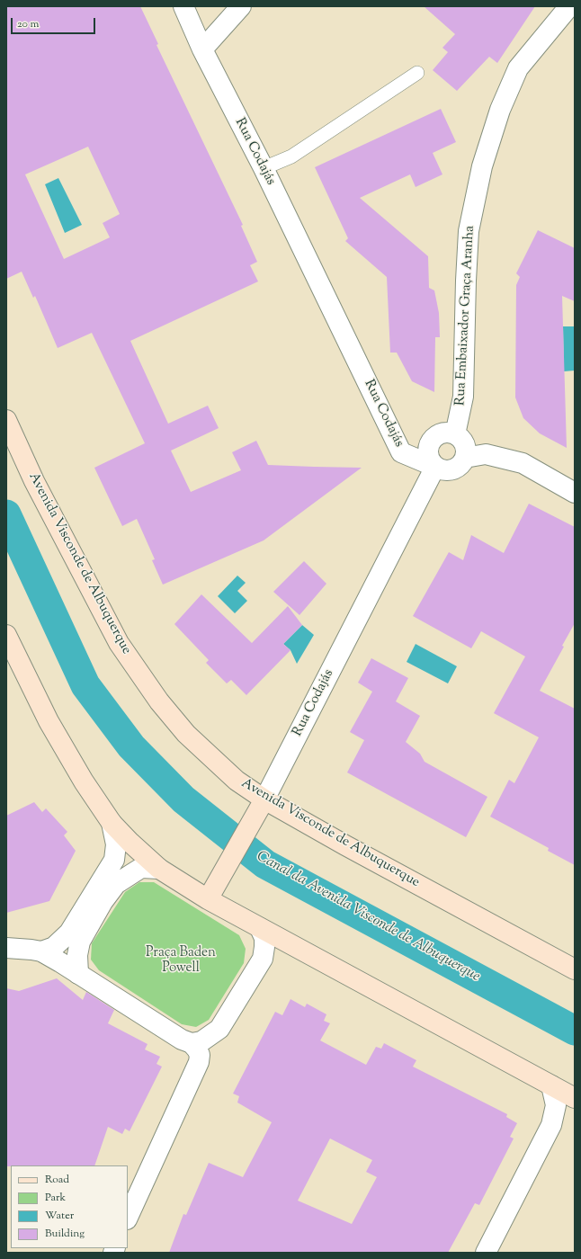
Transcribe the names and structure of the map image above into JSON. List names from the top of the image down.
{
  "streets": {
    "main road": ["Avenida Visconde de Albuquerque"],
    "street": ["Rua Codajás", "Rua Embaixador Graça Aranha"]
  },
  "crossings": [
    ["Rua Codajás", "Rua Embaixador Graça Aranha"],
    ["Rua Codajás", "Avenida Visconde de Albuquerque"]
  ],
  "water": ["Canal da Avenida Visconde de Albuquerque"],
  "parks": ["Praça Baden Powell"],
  "legend": [
    "Road",
    "Park",
    "Water",
    "Building"
  ],
  "scale_bar": "20 m"
}
